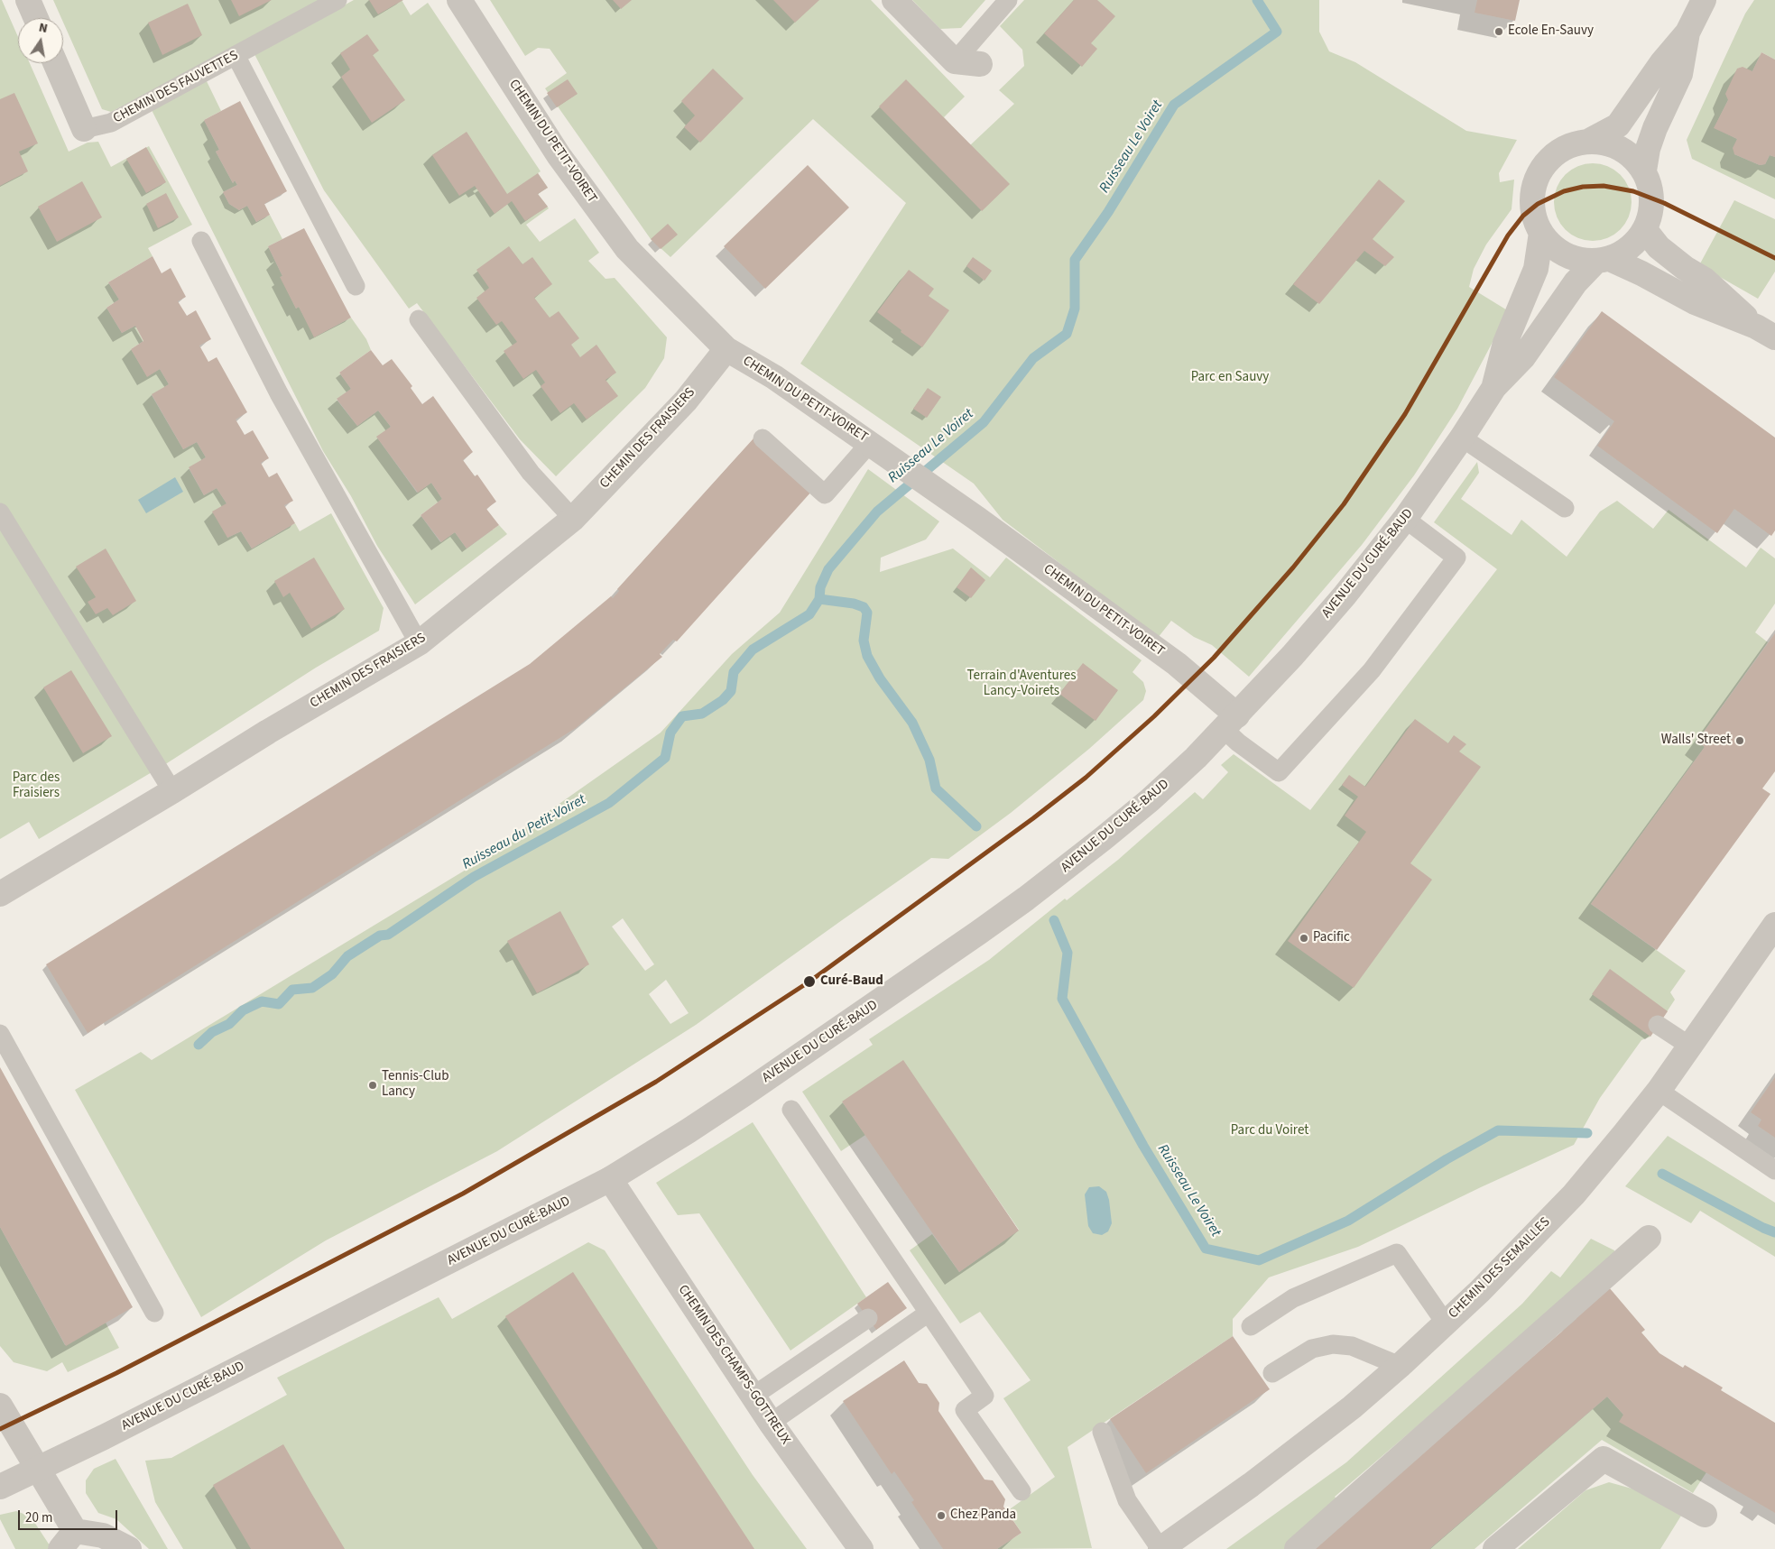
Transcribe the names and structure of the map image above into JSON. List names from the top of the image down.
{
  "streets": {
    "street": [
      "CHEMIN DES FAUVETTES",
      "CHEMIN DU PETIT-VOIRET",
      "CHEMIN DES FRAISIERS",
      "AVENUE DU CURÉ-BAUD",
      "CHEMIN DES SEMAILLES",
      "CHEMIN DES CHAMPS-GOTTREUX"
    ]
  },
  "crossings": [
    ["CHEMIN DU PETIT-VOIRET", "CHEMIN DES FRAISIERS"],
    ["CHEMIN DU PETIT-VOIRET", "AVENUE DU CURÉ-BAUD"],
    ["AVENUE DU CURÉ-BAUD", "CHEMIN DES CHAMPS-GOTTREUX"]
  ],
  "water": ["Ruisseau Le Voiret", "Ruisseau du Petit-Voiret"],
  "parks": [
    "Parc en Sauvy",
    "Terrain d'Aventures Lancy-Voirets",
    "Parc des Fraisiers",
    "Parc du Voiret"
  ],
  "places": [
    "Ecole En-Sauvy",
    "Walls' Street",
    "Pacific",
    "Curé-Baud",
    "Tennis-Club Lancy",
    "Chez Panda"
  ],
  "scale_bar": "20 m",
  "north": "top"
}
